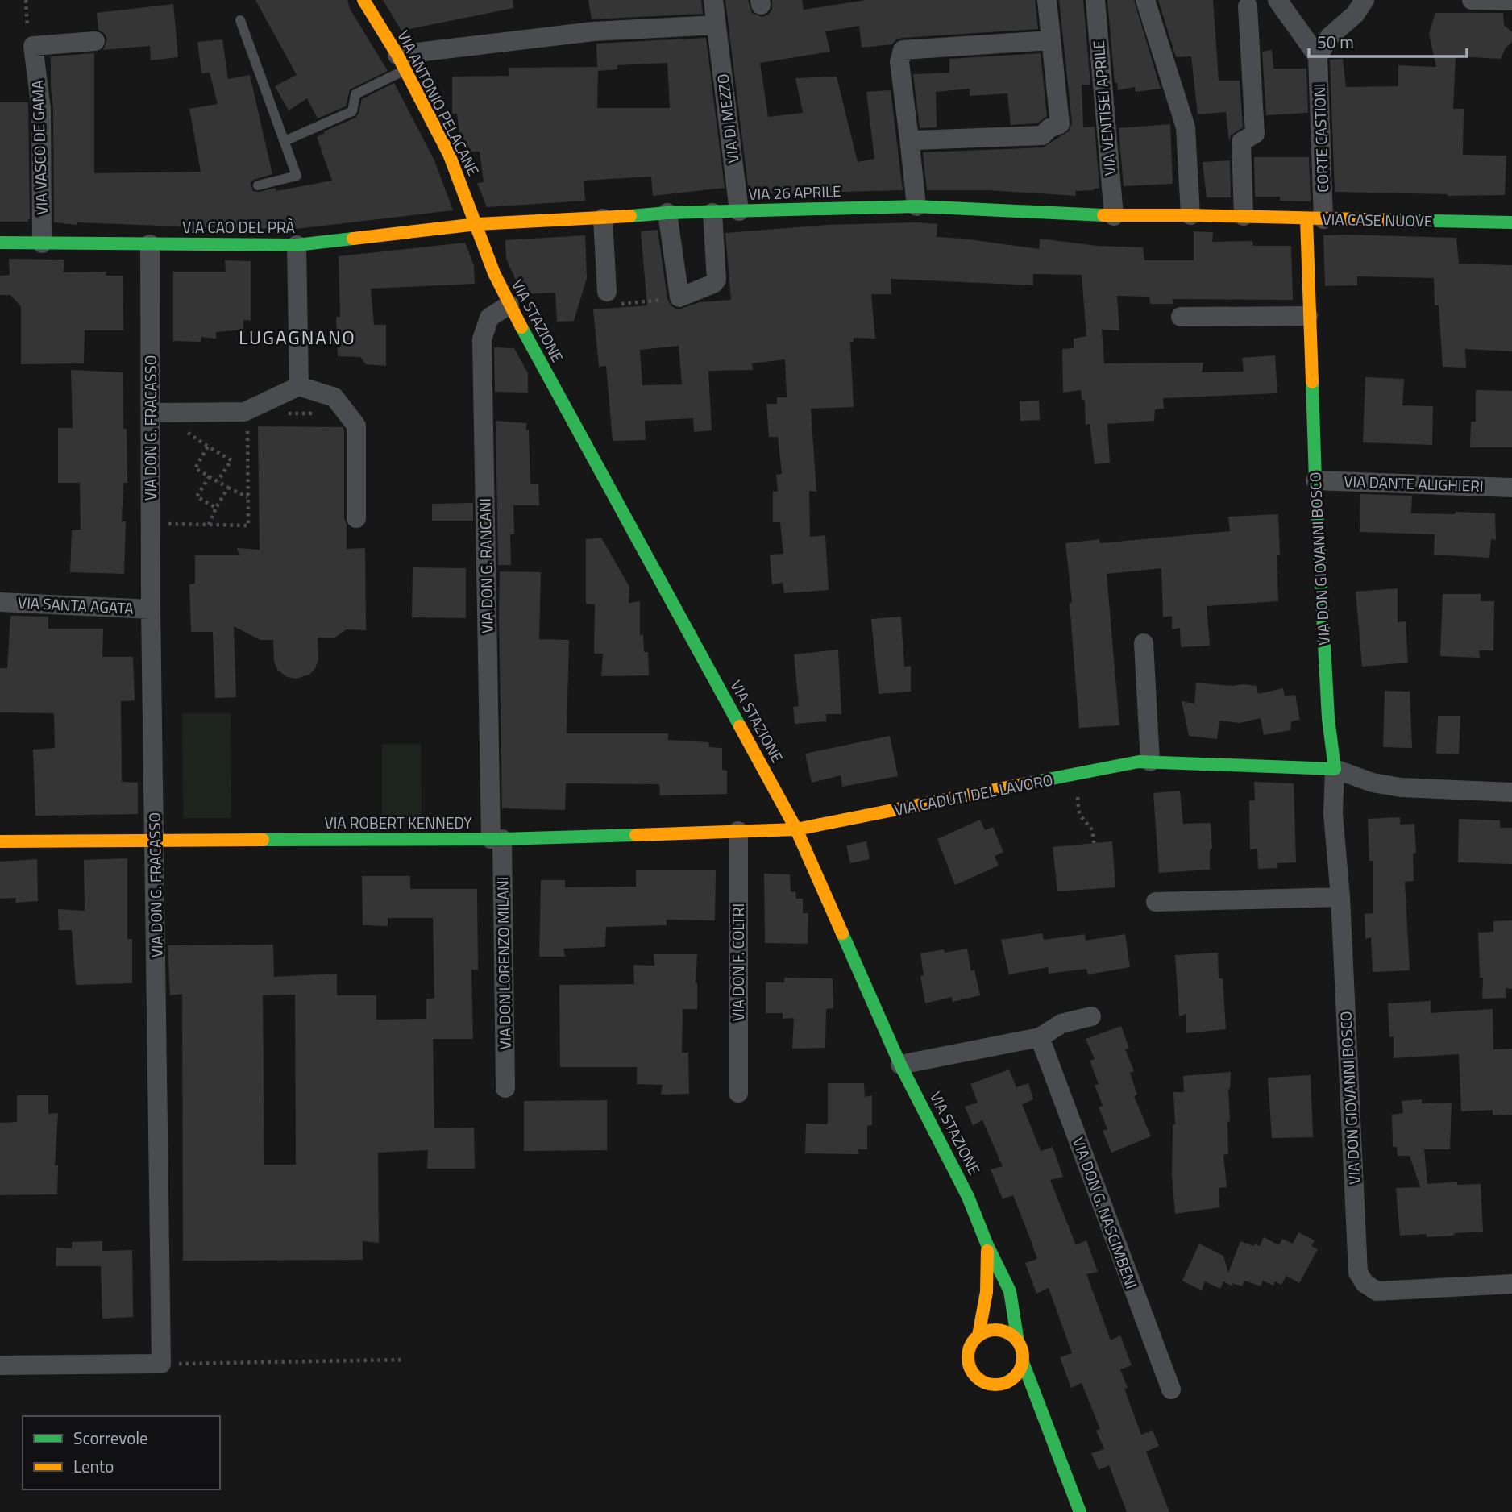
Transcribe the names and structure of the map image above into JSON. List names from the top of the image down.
{
  "streets": {
    "main road": [
      "VIA ANTONIO PELACANE",
      "VIA 26 APRILE",
      "VIA CASE NUOVE",
      "VIA CAO DEL PRÀ",
      "VIA STAZIONE",
      "VIA DON GIOVANNI BOSCO",
      "VIA CADUTI DEL LAVORO",
      "VIA ROBERT KENNEDY"
    ],
    "street": [
      "VIA VENTISEI APRILE",
      "VIA DI MEZZO",
      "CORTE CASTIONI",
      "VIA VASCO DE GAMA",
      "VIA DON G. FRACASSO",
      "VIA DANTE ALIGHIERI",
      "VIA DON G. RANCANI",
      "VIA SANTA AGATA",
      "VIA DON F. COLTRI",
      "VIA DON LORENZO MILANI",
      "VIA DON G. NASCIMBENI"
    ]
  },
  "crossings": [
    ["VIA ANTONIO PELACANE", "VIA 26 APRILE"],
    ["VIA ANTONIO PELACANE", "VIA CAO DEL PRÀ"],
    ["VIA ANTONIO PELACANE", "VIA STAZIONE"],
    ["VIA VENTISEI APRILE", "VIA 26 APRILE"],
    ["VIA VENTISEI APRILE", "VIA CASE NUOVE"],
    ["VIA DI MEZZO", "VIA 26 APRILE"],
    ["CORTE CASTIONI", "VIA CASE NUOVE"],
    ["CORTE CASTIONI", "VIA DON GIOVANNI BOSCO"],
    ["VIA VASCO DE GAMA", "VIA CAO DEL PRÀ"],
    ["VIA 26 APRILE", "VIA CASE NUOVE"],
    ["VIA 26 APRILE", "VIA CAO DEL PRÀ"],
    ["VIA 26 APRILE", "VIA STAZIONE"],
    ["VIA CASE NUOVE", "VIA DON GIOVANNI BOSCO"],
    ["VIA CAO DEL PRÀ", "VIA STAZIONE"],
    ["VIA CAO DEL PRÀ", "VIA DON G. FRACASSO"],
    ["VIA STAZIONE", "VIA DON G. RANCANI"],
    ["VIA STAZIONE", "VIA CADUTI DEL LAVORO"],
    ["VIA STAZIONE", "VIA ROBERT KENNEDY"],
    ["VIA DON G. FRACASSO", "VIA SANTA AGATA"],
    ["VIA DON G. FRACASSO", "VIA ROBERT KENNEDY"],
    ["VIA DANTE ALIGHIERI", "VIA DON GIOVANNI BOSCO"],
    ["VIA DON GIOVANNI BOSCO", "VIA CADUTI DEL LAVORO"],
    ["VIA DON G. RANCANI", "VIA ROBERT KENNEDY"],
    ["VIA DON G. RANCANI", "VIA DON LORENZO MILANI"],
    ["VIA CADUTI DEL LAVORO", "VIA ROBERT KENNEDY"],
    ["VIA ROBERT KENNEDY", "VIA DON F. COLTRI"],
    ["VIA ROBERT KENNEDY", "VIA DON LORENZO MILANI"]
  ],
  "districts": ["LUGAGNANO"],
  "legend": ["Scorrevole", "Lento"],
  "scale_bar": "50 m"
}
